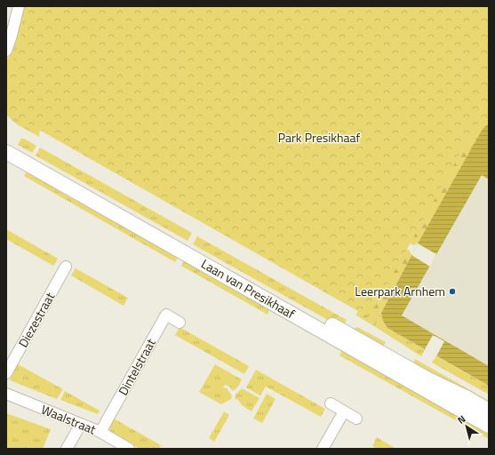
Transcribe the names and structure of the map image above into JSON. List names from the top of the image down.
{
  "streets": {
    "street": [
      "Laan van Presikhaaf",
      "Diezestraat",
      "Dintelstraat",
      "Waalstraat"
    ]
  },
  "crossings": [
    ["Dintelstraat", "Waalstraat"]
  ],
  "parks": ["Park Presikhaaf"],
  "places": ["Leerpark Arnhem"],
  "north": "top left"
}
